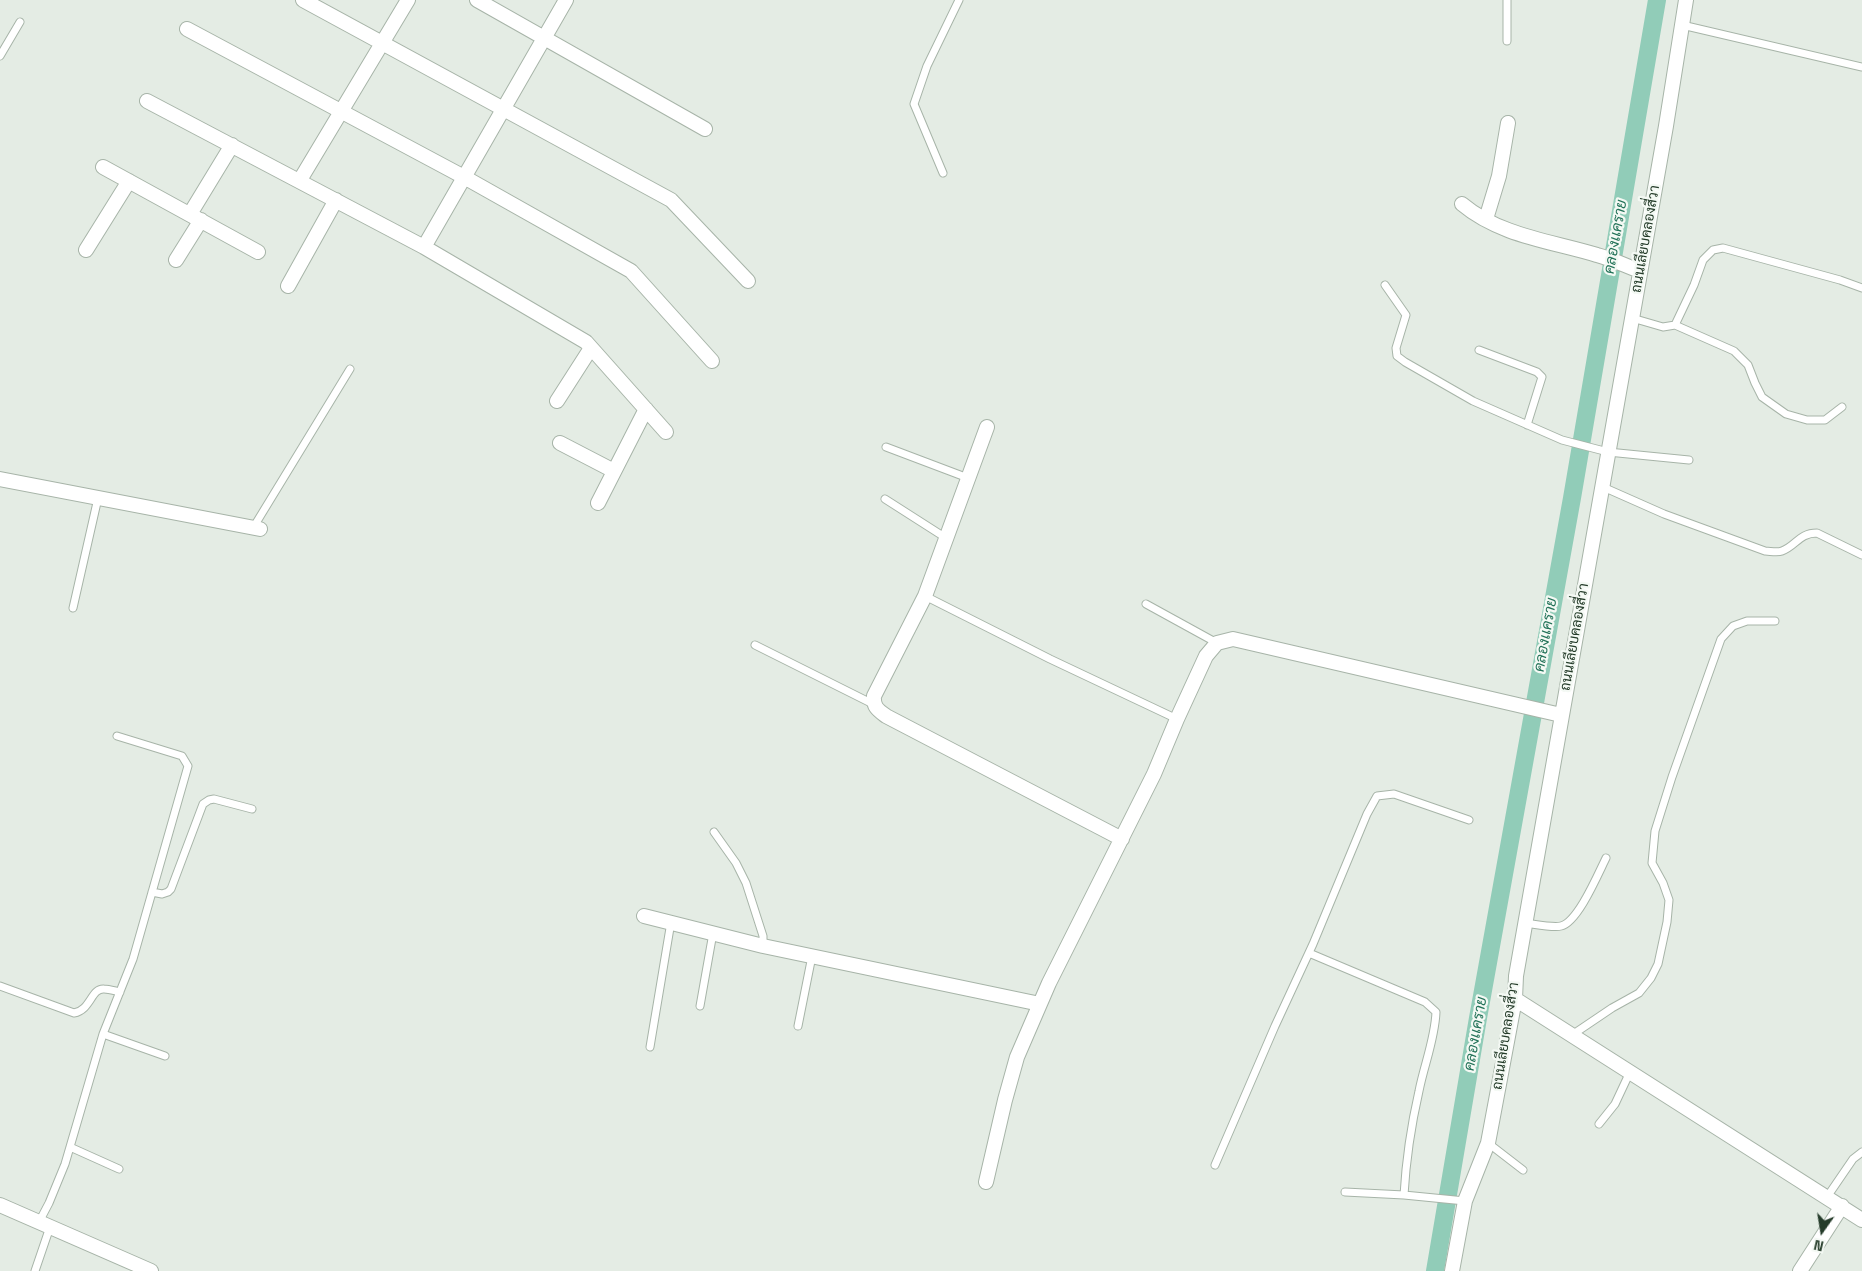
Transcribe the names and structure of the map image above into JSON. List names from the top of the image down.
{
  "streets": {
    "street": ["ถนนเลียบคลองสี่วา"]
  },
  "water": ["คลองเเคราย"],
  "north": "bottom"
}
